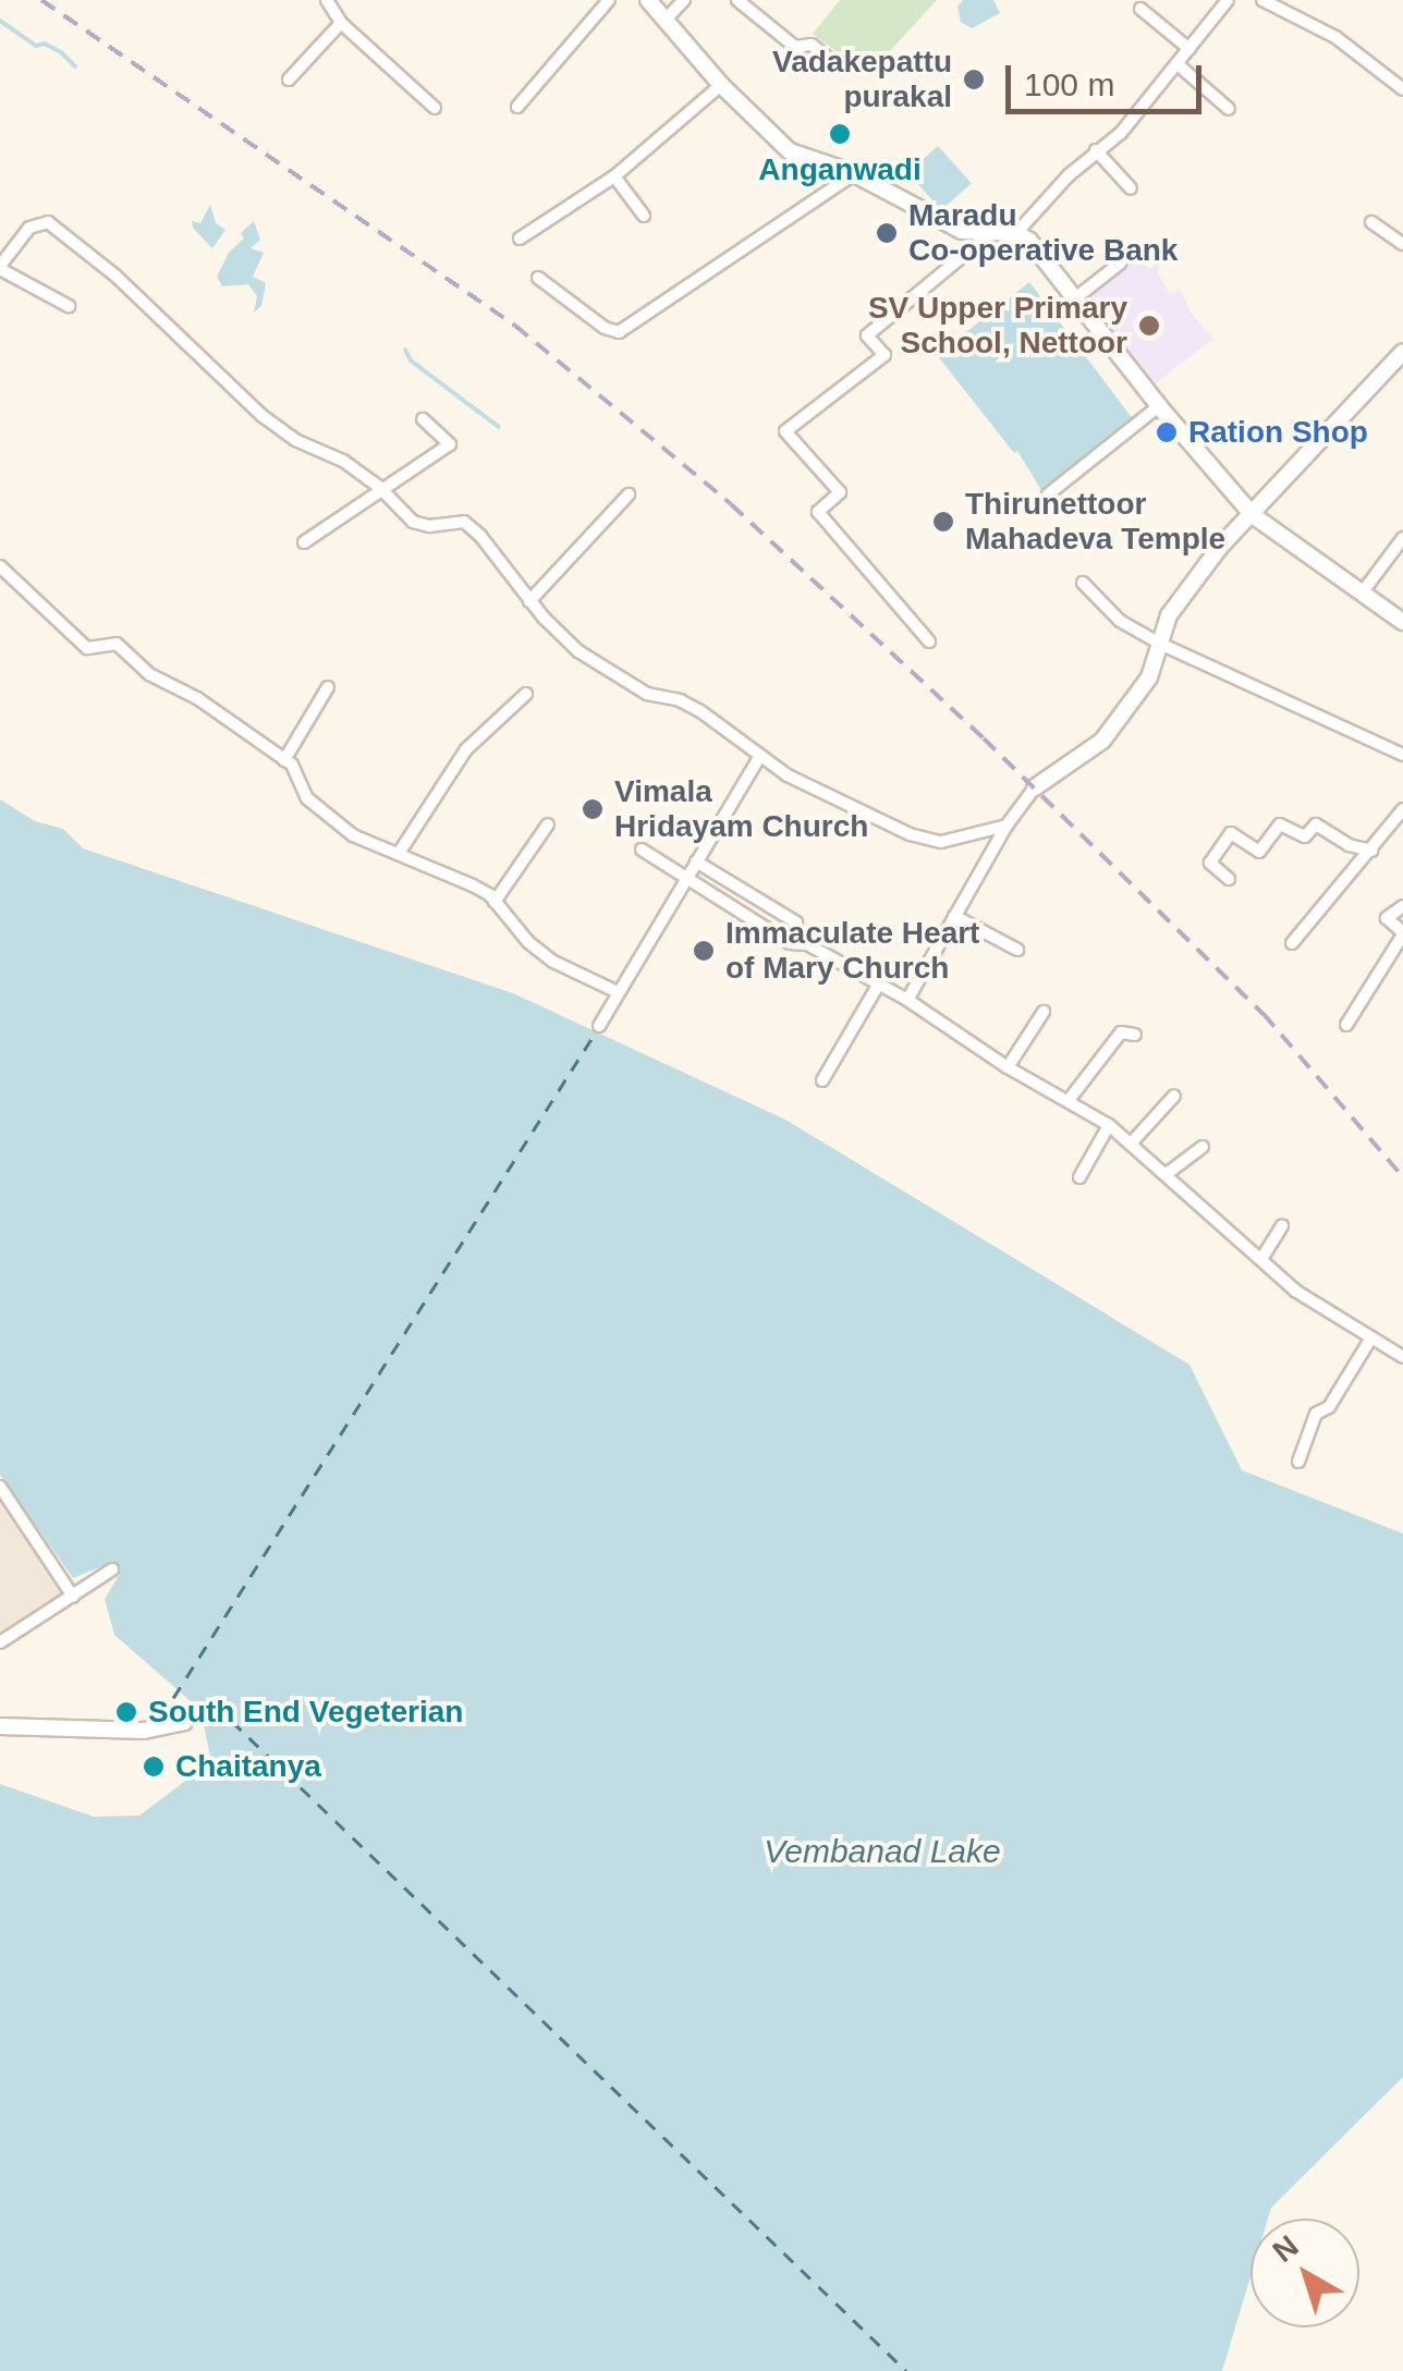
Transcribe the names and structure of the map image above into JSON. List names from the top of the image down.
{
  "water": ["Vembanad Lake"],
  "places": [
    "Vadakepattu purakal",
    "Anganwadi",
    "Maradu Co-operative Bank",
    "SV Upper Primary School, Nettoor",
    "Ration Shop",
    "Thirunettoor Mahadeva Temple",
    "Vimala Hridayam Church",
    "Immaculate Heart of Mary Church",
    "South End Vegeterian",
    "Chaitanya"
  ],
  "scale_bar": "100 m",
  "north": "top left"
}
